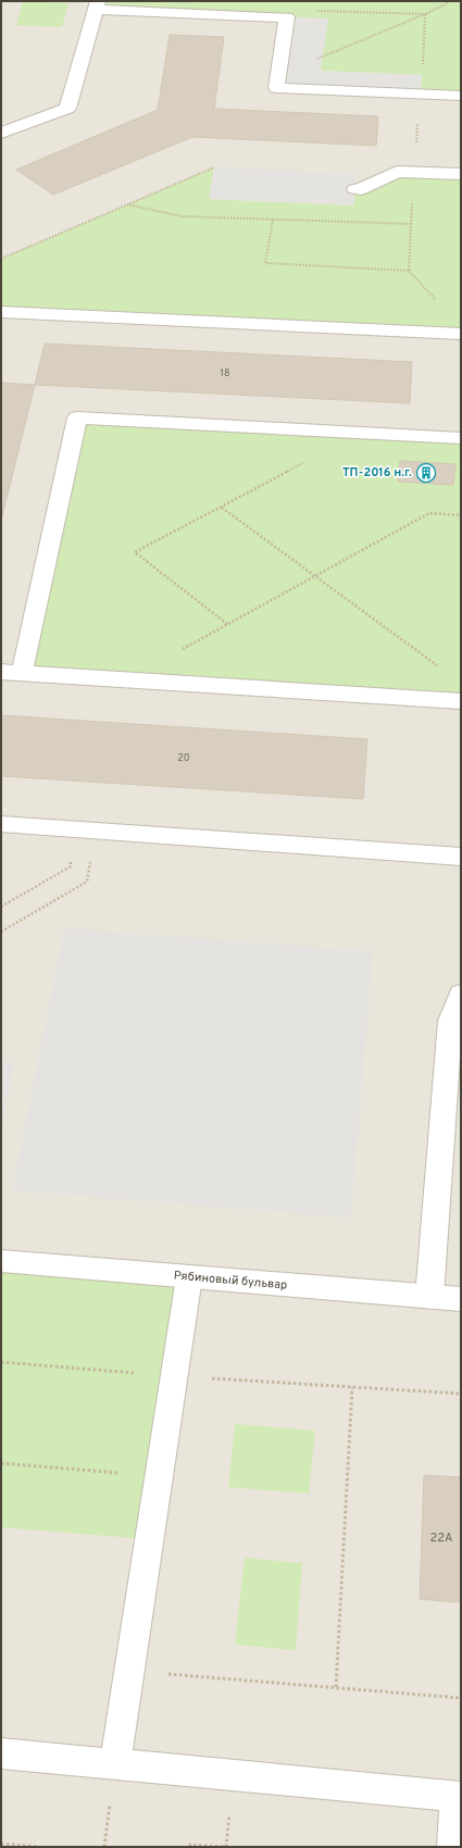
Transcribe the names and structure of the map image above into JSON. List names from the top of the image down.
{
  "streets": {
    "street": ["Рябиновый бульвар"]
  },
  "places": {
    "building": ["ТП-2016 н.г."]
  },
  "house_numbers": ["18", "20", "22А"]
}
